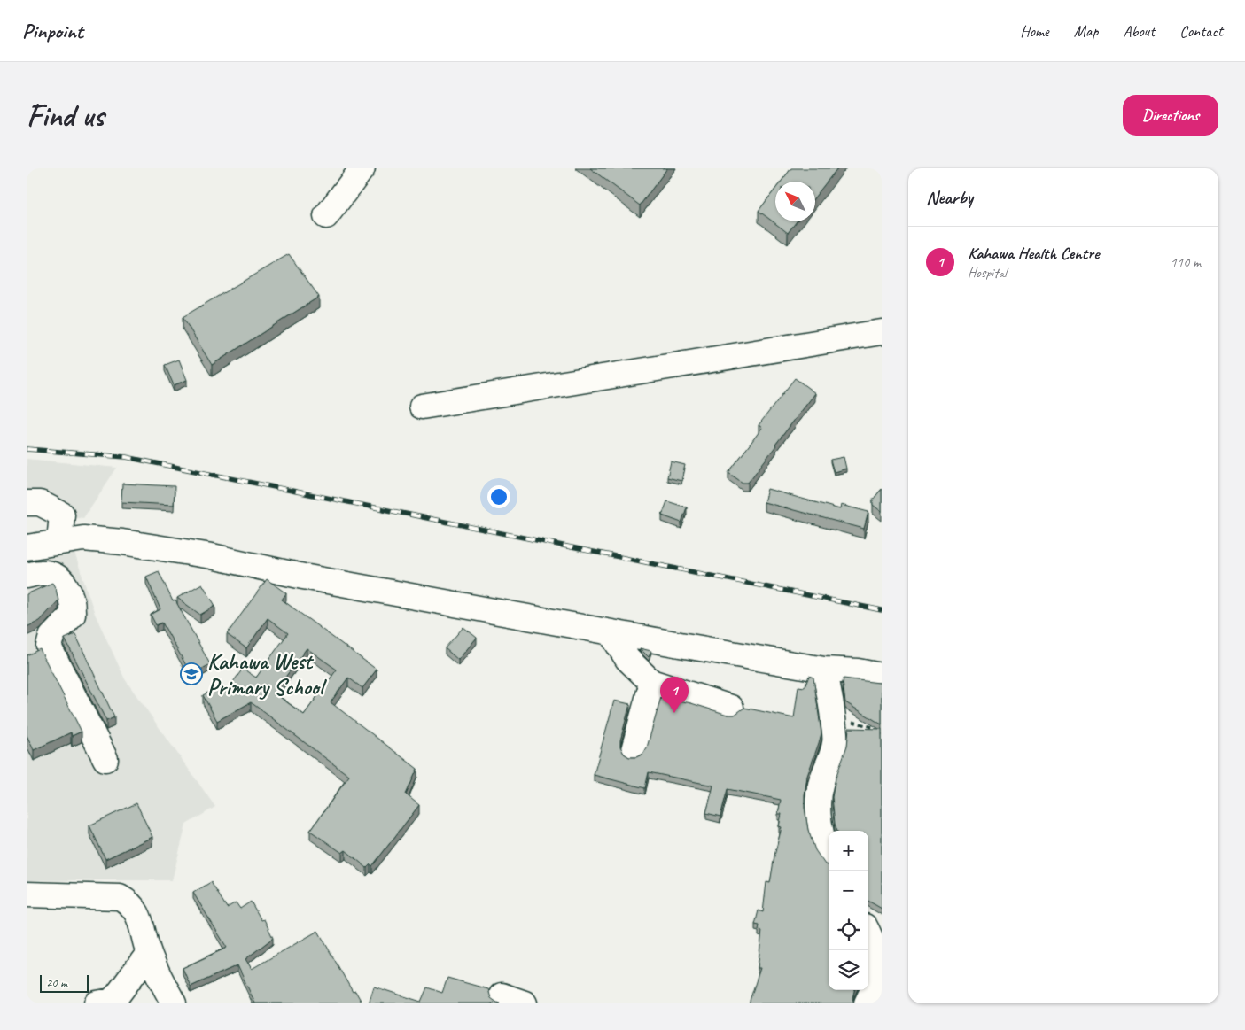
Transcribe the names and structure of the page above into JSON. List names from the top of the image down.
{
  "places": {
    "school or university": ["Kahawa West Primary School"]
  },
  "scale_bar": "20 m",
  "north": "top left",
  "page": {
    "header": "Pinpoint",
    "nav": [
      "Home",
      "Map",
      "About",
      "Contact"
    ],
    "buttons": "Directions",
    "title": "Find us",
    "heading": "Nearby",
    "list": [
      {
        "mark": "1",
        "name": "Kahawa Health Centre",
        "note": "Hospital",
        "value": "110 m"
      }
    ],
    "pins": "1",
    "map_buttons": ["+", "−"],
    "scale": "20 m"
  }
}
